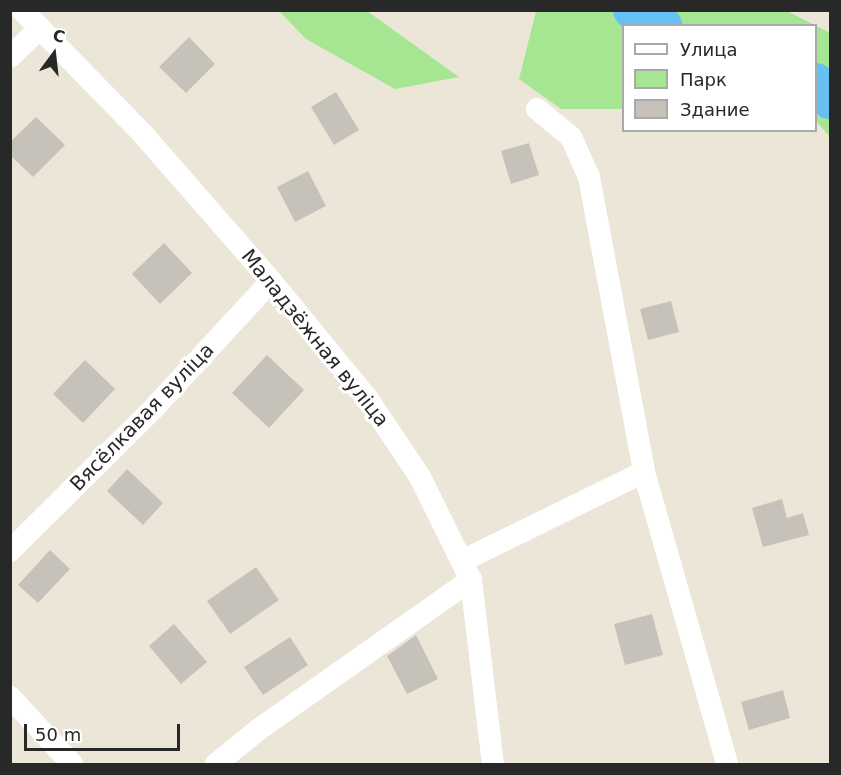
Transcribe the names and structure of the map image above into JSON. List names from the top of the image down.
{
  "streets": {
    "street": ["Маладзёжная вуліца", "Вясёлкавая вуліца"]
  },
  "crossings": [
    ["Маладзёжная вуліца", "Вясёлкавая вуліца"]
  ],
  "legend": ["Улица", "Парк", "Здание"],
  "scale_bar": "50 m",
  "north": "top"
}
